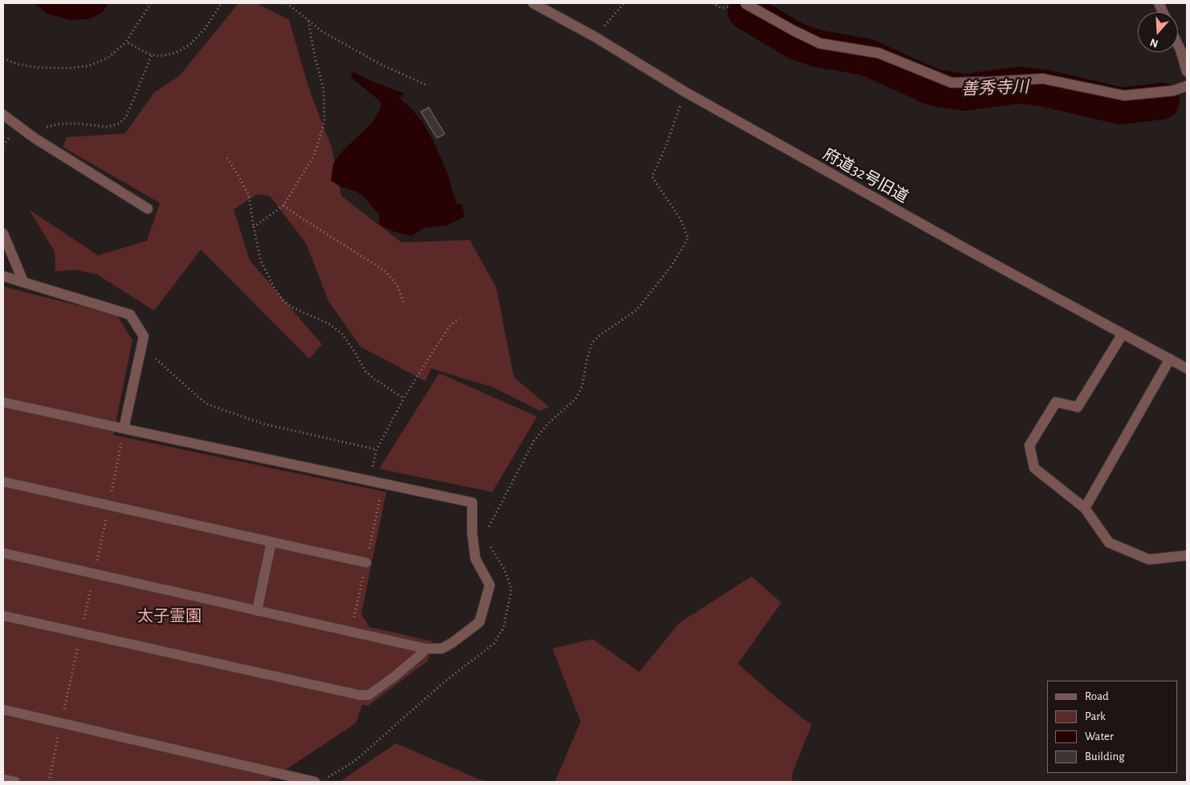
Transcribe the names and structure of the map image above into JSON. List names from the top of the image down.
{
  "streets": {
    "street": ["府道32号旧道"]
  },
  "water": ["善秀寺川"],
  "parks": ["太子霊園"],
  "legend": [
    "Road",
    "Park",
    "Water",
    "Building"
  ],
  "north": "bottom"
}
